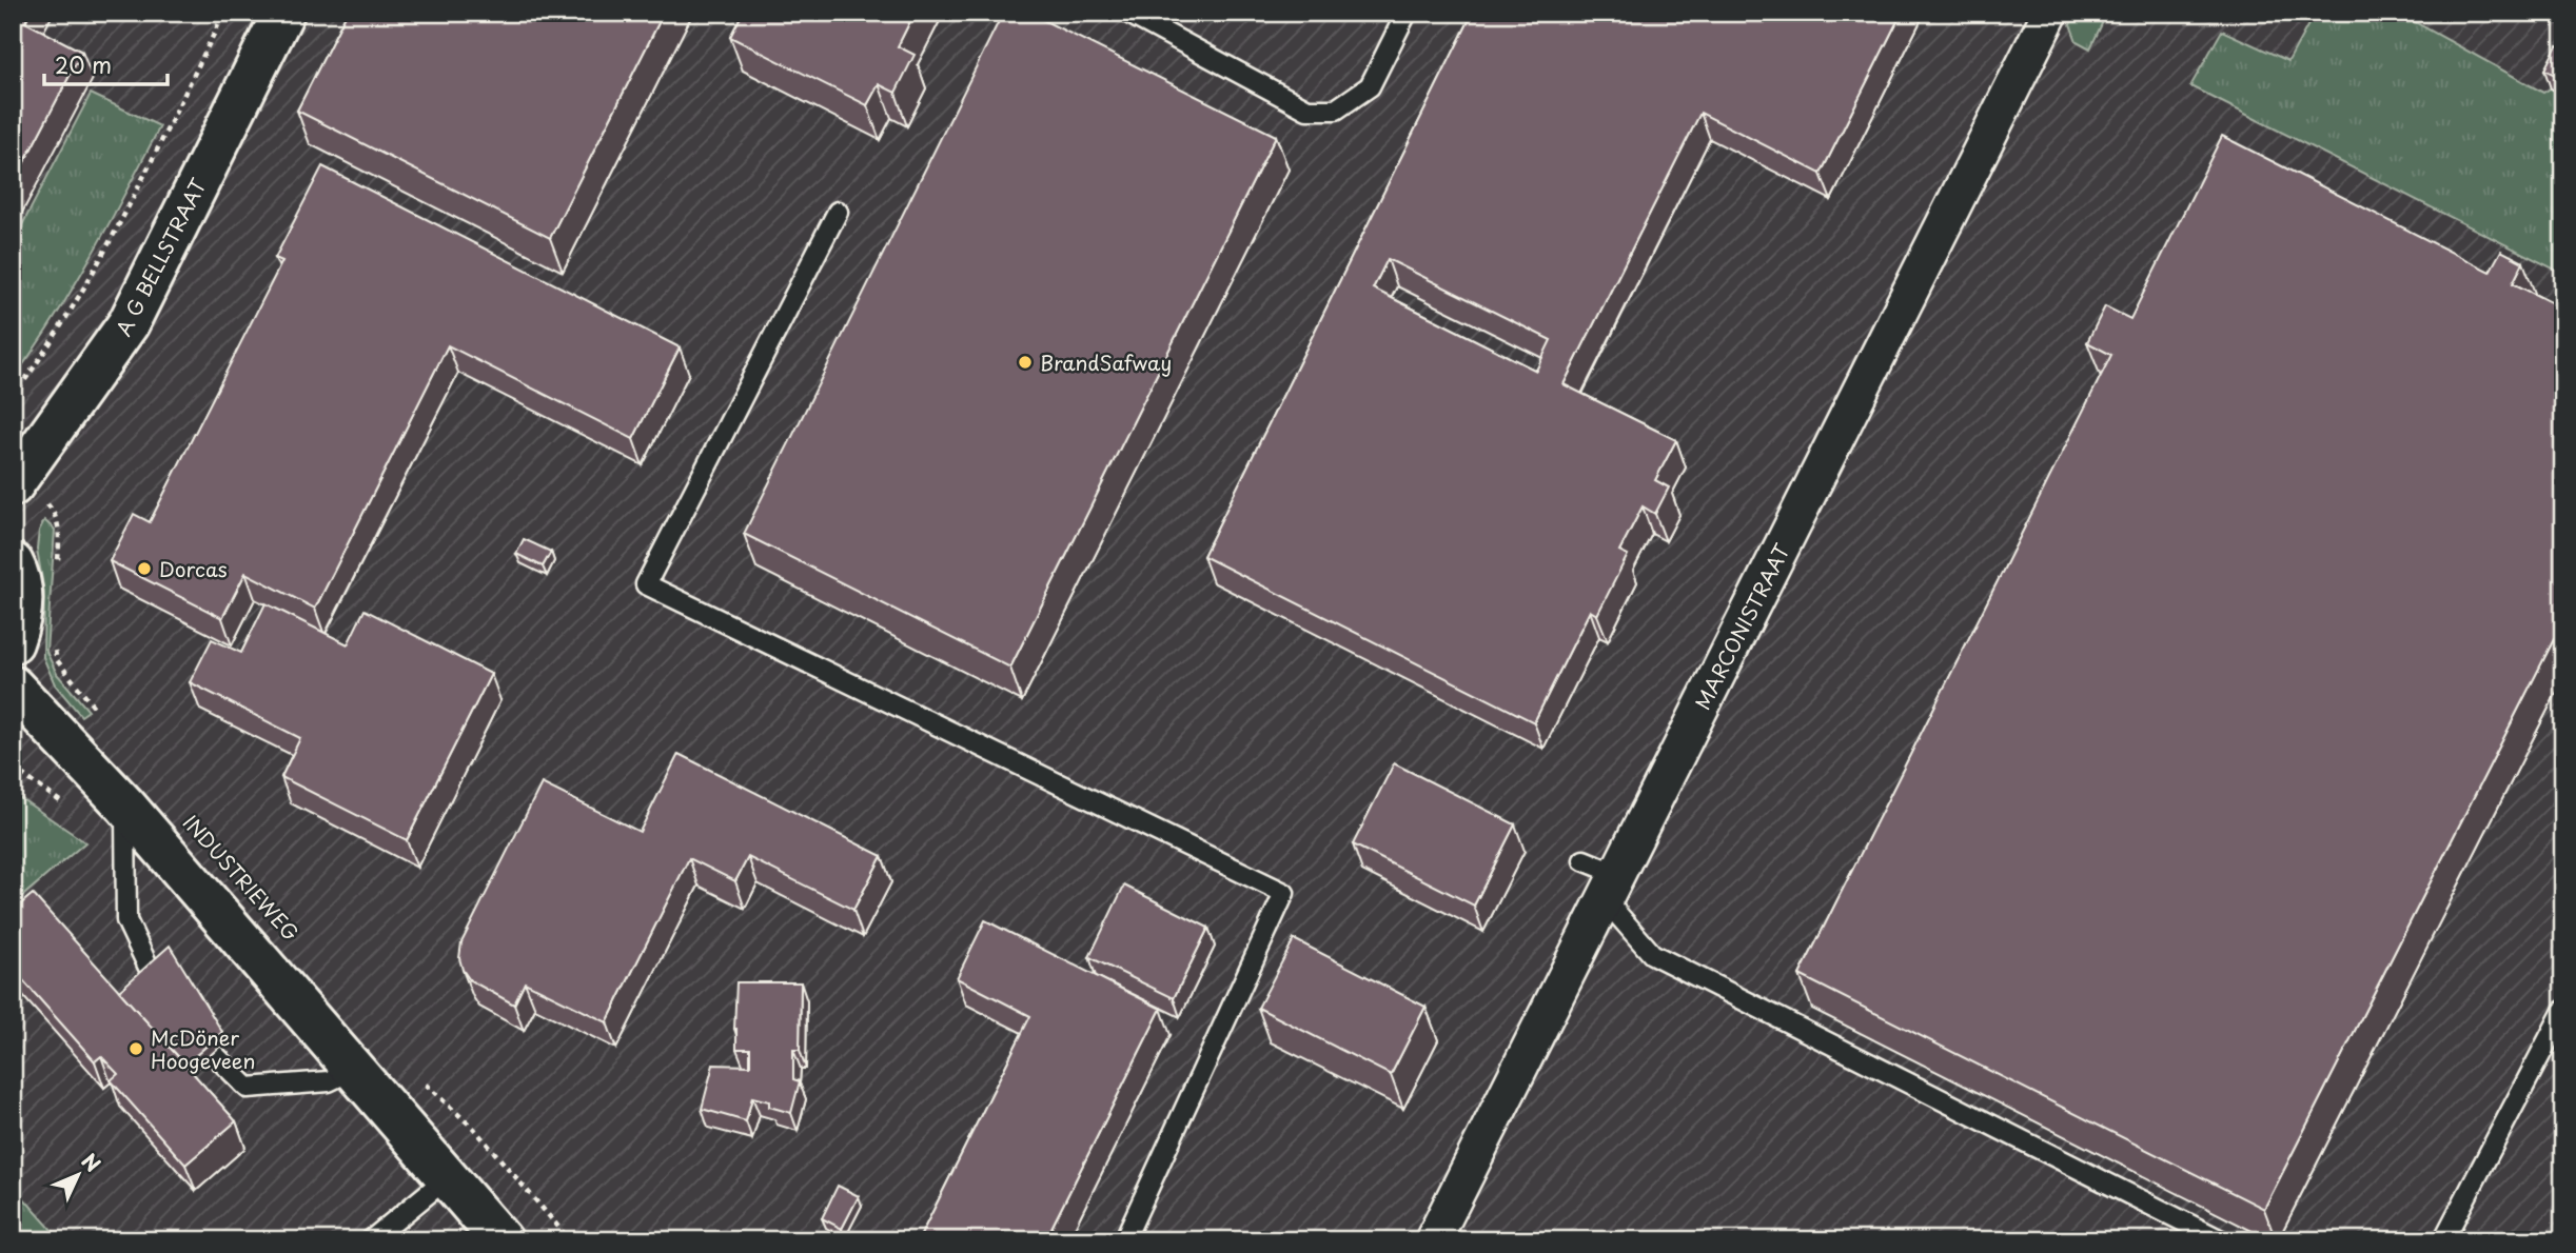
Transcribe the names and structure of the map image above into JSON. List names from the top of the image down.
{
  "streets": {
    "street": ["A G BELLSTRAAT", "MARCONISTRAAT", "INDUSTRIEWEG"]
  },
  "places": ["BrandSafway", "Dorcas", "McDöner Hoogeveen"],
  "scale_bar": "20 m",
  "north": "top right"
}
